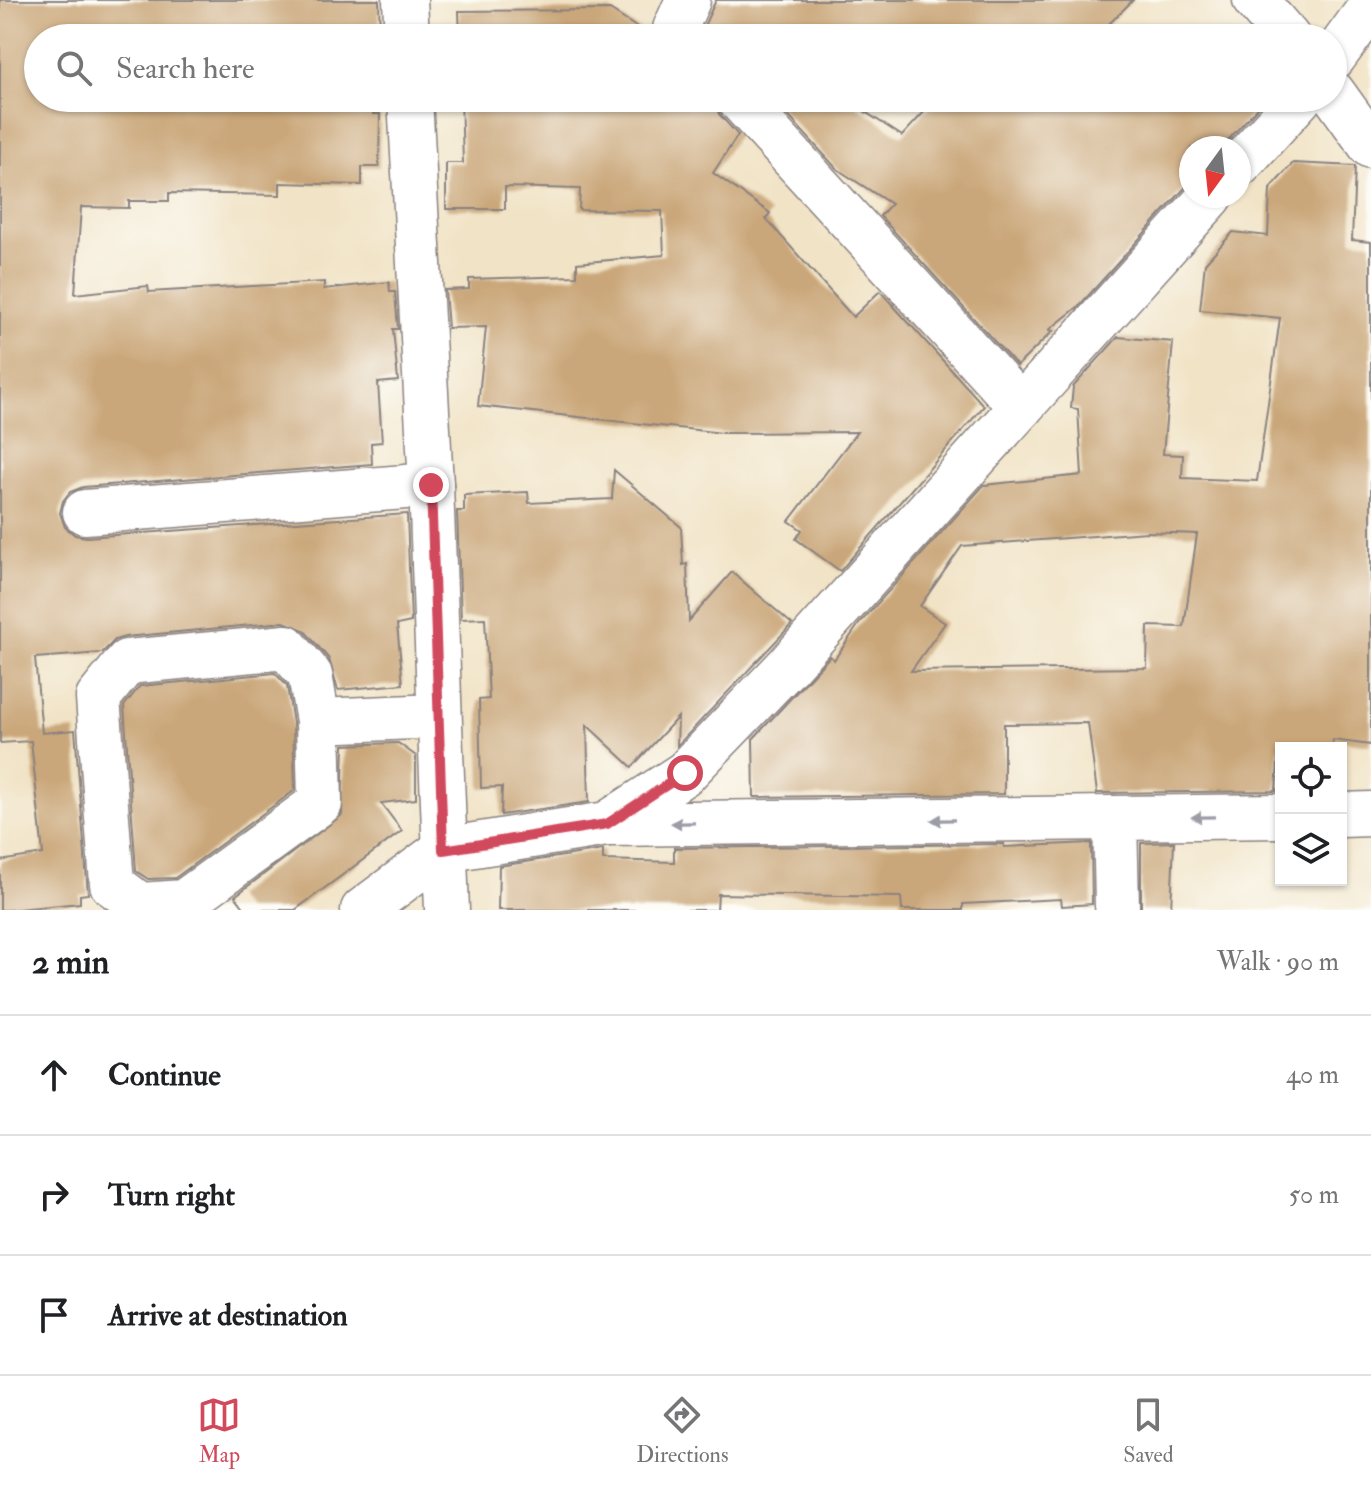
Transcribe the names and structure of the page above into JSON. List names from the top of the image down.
{
  "north": "bottom",
  "page": {
    "search": "Search here",
    "heading": ["2 min", "Walk · 90 m"],
    "list": [
      ["Continue", "40 m"],
      ["Turn right", "50 m"],
      "Arrive at destination"
    ],
    "nav": ["Map", "Directions", "Saved"]
  }
}
